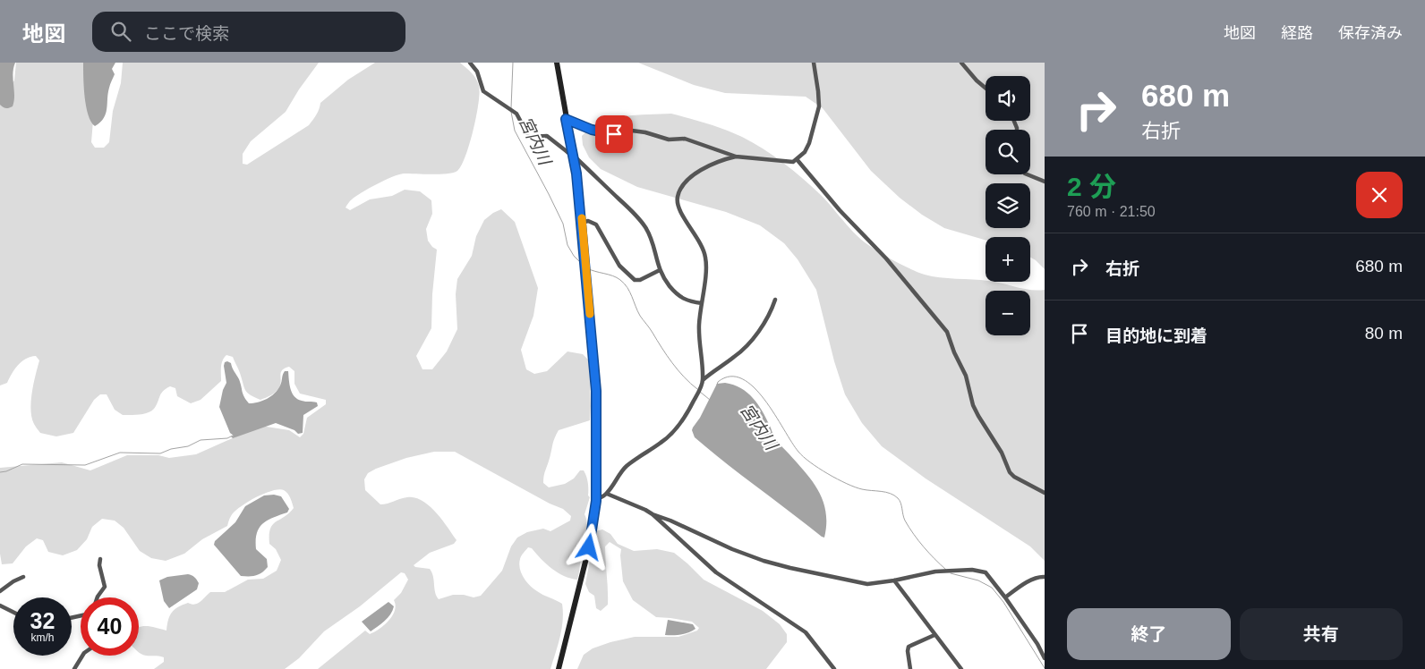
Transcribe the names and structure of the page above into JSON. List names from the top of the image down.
{
  "water": ["宮内川"],
  "page": {
    "header": "地図",
    "search": "ここで検索",
    "nav": ["地図", "経路", "保存済み"],
    "turn": ["680 m", "右折"],
    "map_buttons": ["+", "−"],
    "heading": ["2 分", "760 m · 21:50"],
    "list": [
      {
        "name": "右折",
        "value": "680 m"
      },
      {
        "name": "目的地に到着",
        "value": "80 m"
      }
    ],
    "speed": "32 km/h",
    "limit": "40",
    "buttons": ["終了", "共有"]
  }
}
